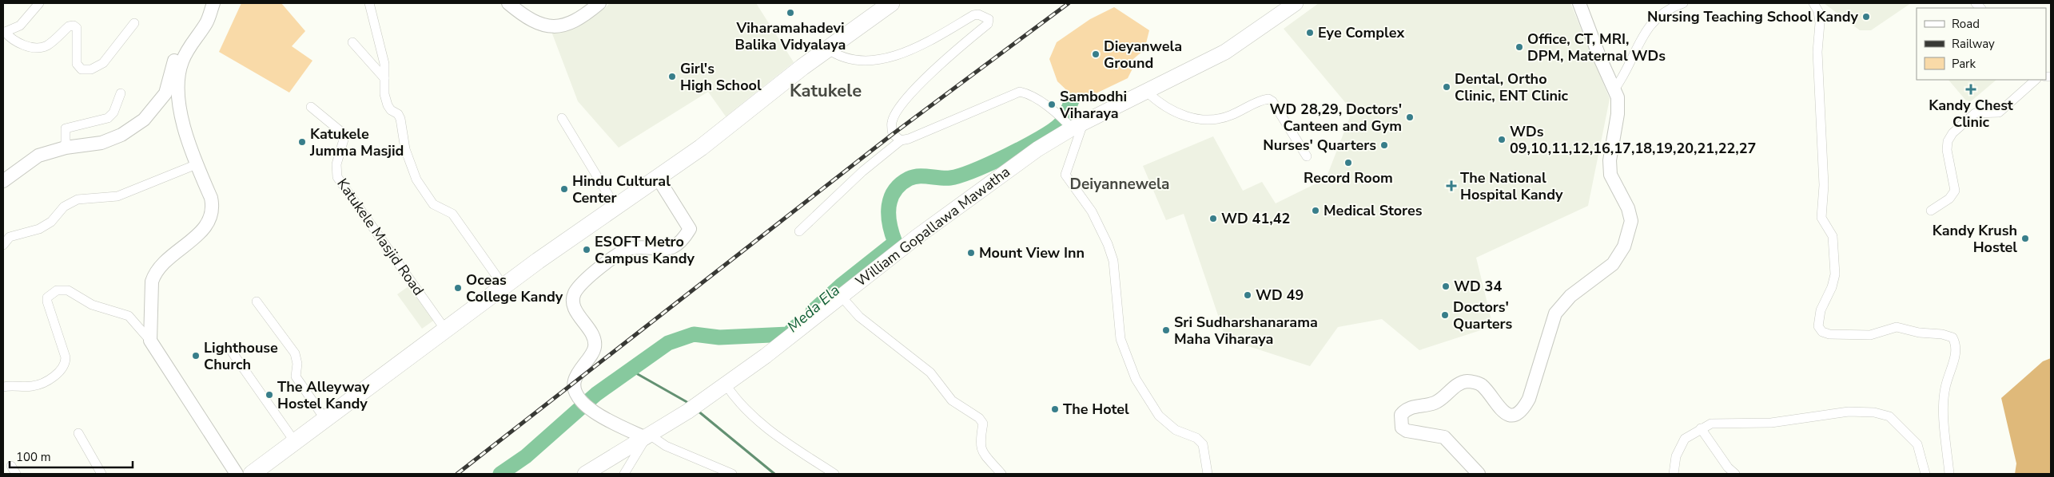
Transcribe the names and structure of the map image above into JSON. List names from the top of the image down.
{
  "streets": {
    "main road": ["William Gopallawa Mawatha"],
    "street": ["Katukele Masjid Road"]
  },
  "districts": ["Katukele", "Deiyannewela"],
  "water": ["Meda Ela"],
  "places": {
    "other": [
      "Viharamahadevi Balika Vidyalaya",
      "Nursing Teaching School Kandy",
      "Eye Complex",
      "Office, CT, MRI, DPM, Maternal WDs",
      "Dieyanwela Ground",
      "Girl's High School",
      "Dental, Ortho Clinic, ENT Clinic",
      "Sambodhi Viharaya",
      "WD 28,29, Doctors' Canteen and Gym",
      "WDs 09,10,11,12,16,17,18,19,20,21,22,27",
      "Katukele Jumma Masjid",
      "Nurses' Quarters",
      "Record Room",
      "Hindu Cultural Center",
      "Medical Stores",
      "WD 41,42",
      "Kandy Krush Hostel",
      "ESOFT Metro Campus Kandy",
      "Mount View Inn",
      "WD 34",
      "Oceas College Kandy",
      "WD 49",
      "Doctors' Quarters",
      "Sri Sudharshanarama Maha Viharaya",
      "Lighthouse Church",
      "The Alleyway Hostel Kandy",
      "The Hotel"
    ],
    "health": ["Kandy Chest Clinic", "The National Hospital Kandy"]
  },
  "legend": ["Road", "Railway", "Park"],
  "scale_bar": "100 m"
}
